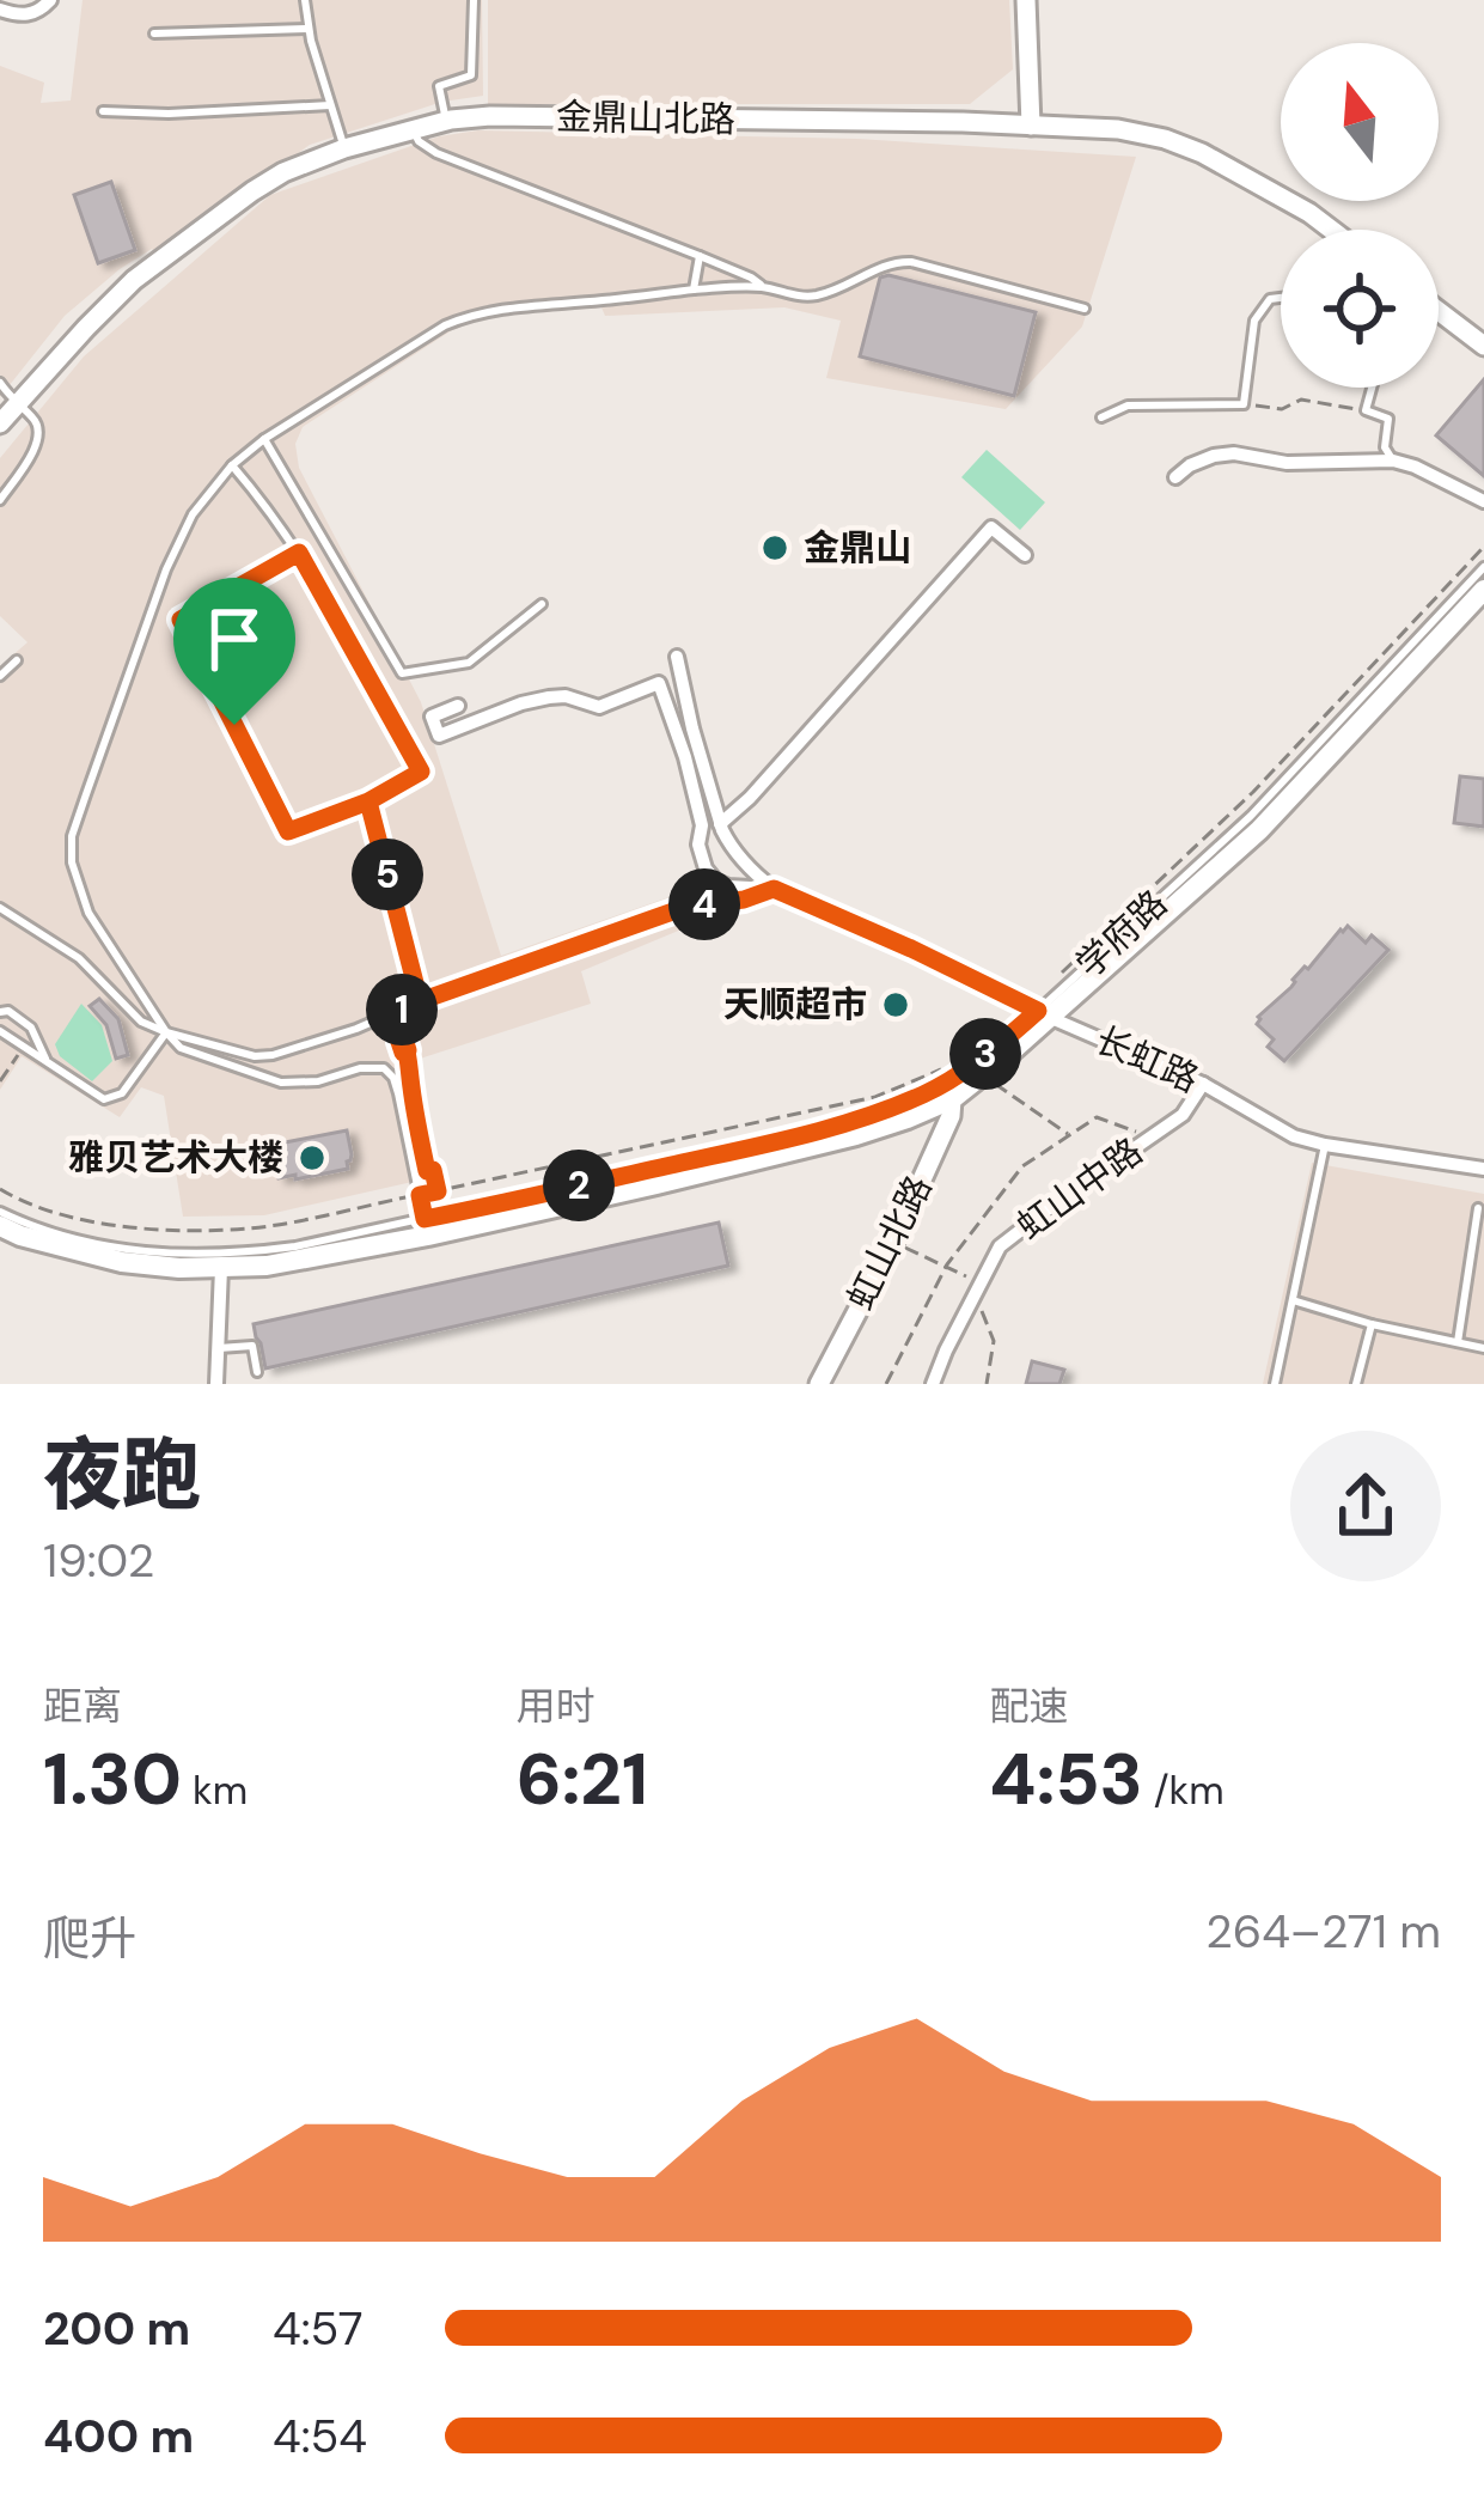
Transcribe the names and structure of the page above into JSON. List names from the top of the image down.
{
  "streets": {
    "main road": ["学府路"],
    "street": [
      "金鼎山北路",
      "长虹路",
      "虹山中路",
      "虹山北路"
    ]
  },
  "crossings": [
    ["学府路", "长虹路"],
    ["学府路", "虹山北路"],
    ["长虹路", "虹山中路"]
  ],
  "places": ["金鼎山", "天顺超市", "雅贝艺术大楼"],
  "north": "top",
  "page": {
    "pins": [
      "5",
      "4",
      "1",
      "3",
      "2"
    ],
    "heading": ["夜跑", "19:02"],
    "stats": [
      ["距离", "1.30 km"],
      ["用时", "6:21"],
      ["配速", "4:53 /km"]
    ],
    "chart": ["爬升", "264–271 m"],
    "list": [
      {
        "name": "200 m",
        "note": "4:57"
      },
      {
        "name": "400 m",
        "note": "4:54"
      }
    ]
  }
}
